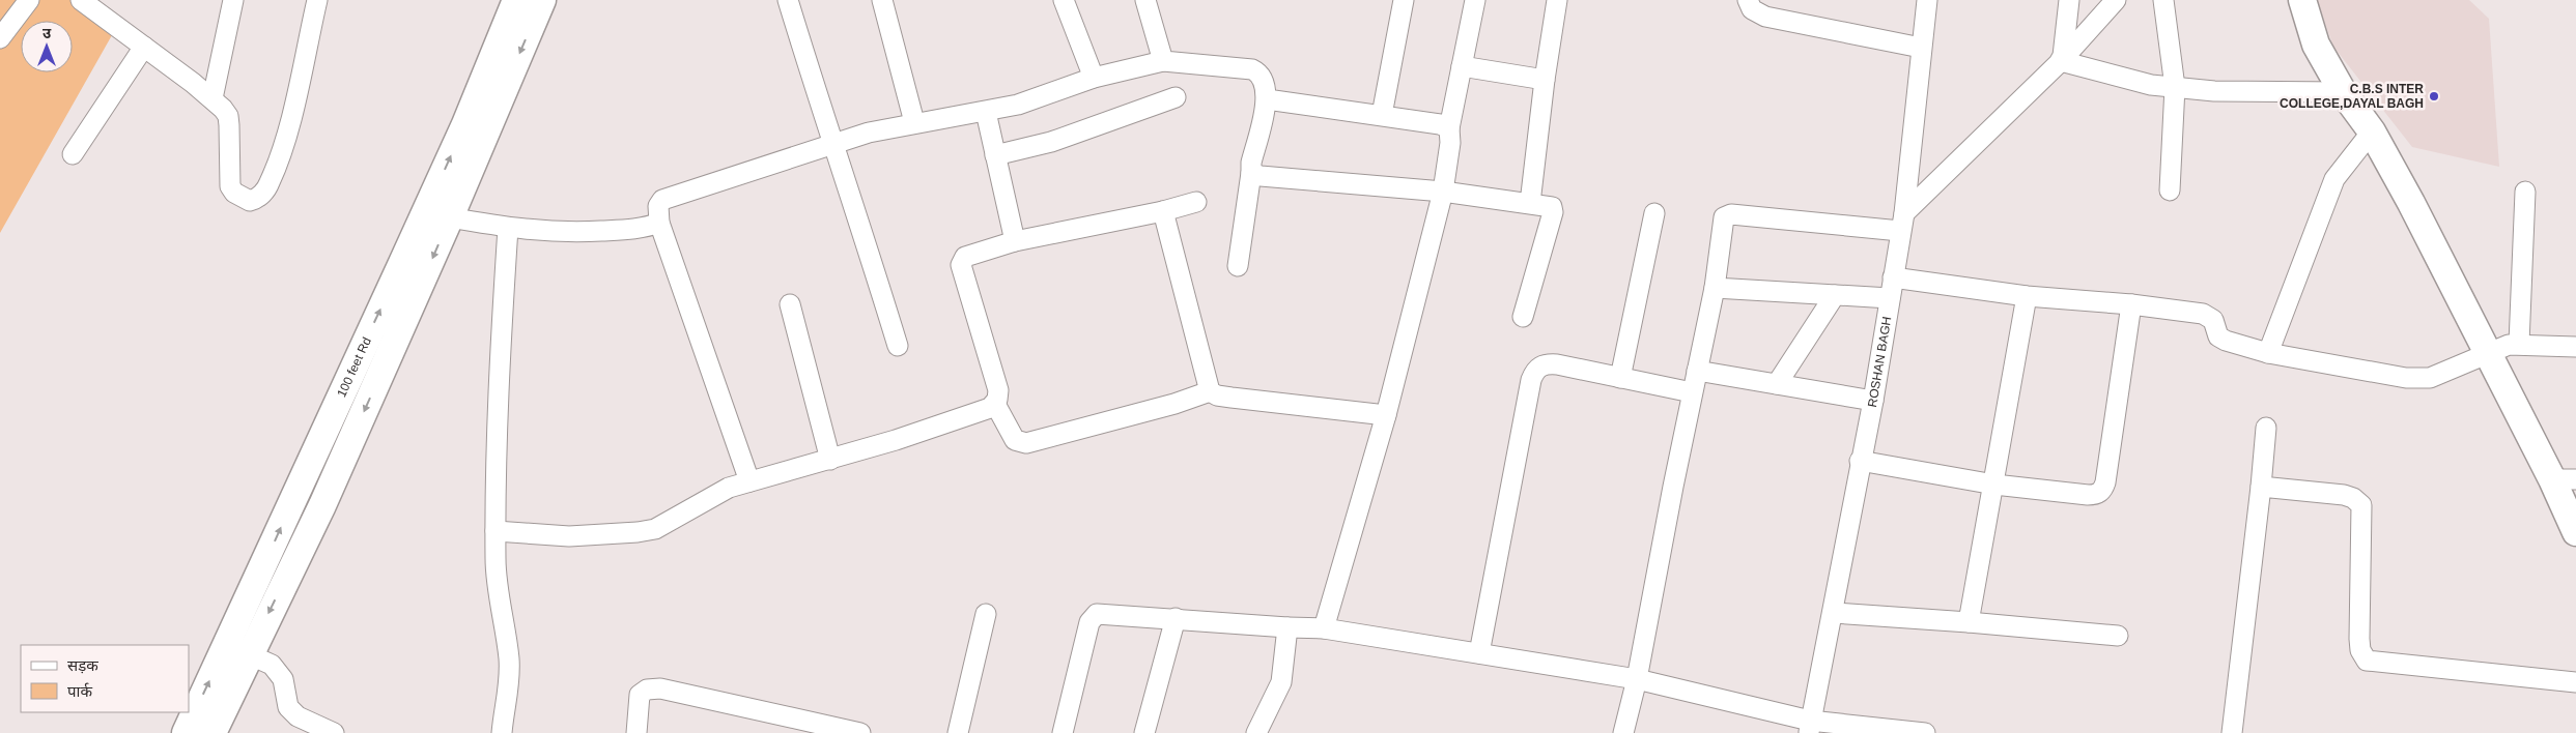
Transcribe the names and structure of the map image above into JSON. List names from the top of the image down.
{
  "streets": {
    "main road": ["100 feet Rd"],
    "street": ["ROSHAN BAGH"]
  },
  "places": ["C.B.S INTER COLLEGE,DAYAL BAGH"],
  "legend": ["सड़क", "पार्क"],
  "north": "top"
}
